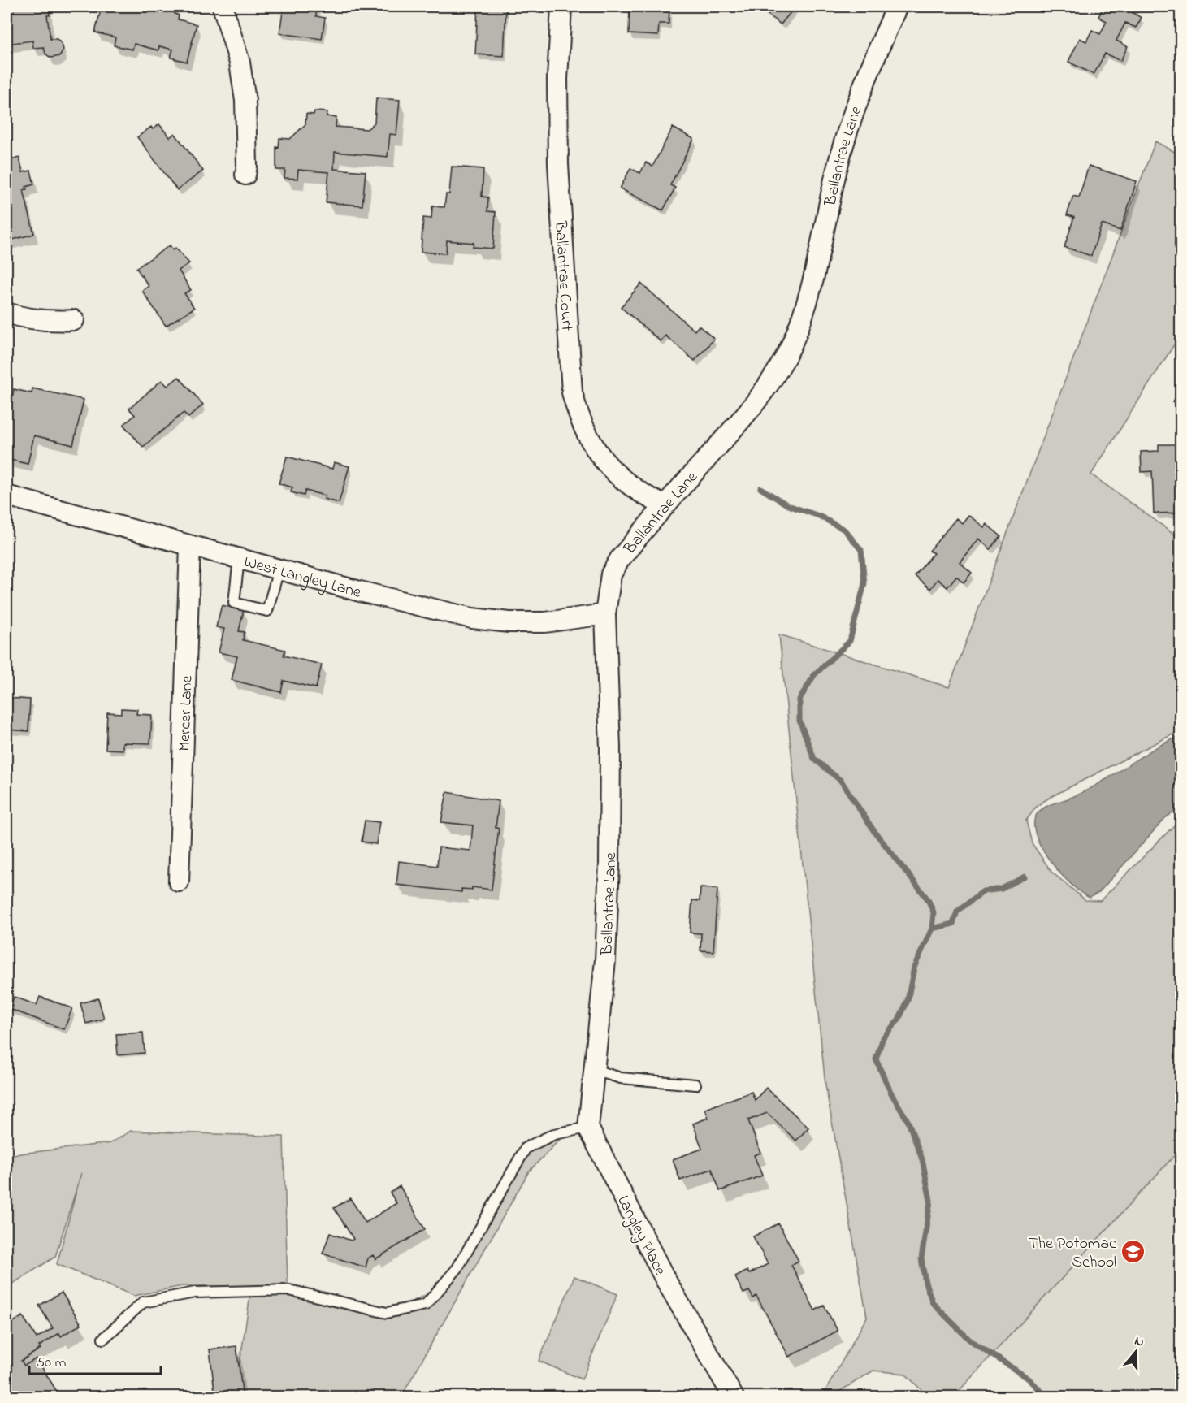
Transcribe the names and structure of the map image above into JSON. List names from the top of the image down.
{
  "streets": {
    "street": [
      "Ballantrae Lane",
      "Ballantrae Court",
      "West Langley Lane",
      "Mercer Lane",
      "Langley Place"
    ]
  },
  "crossings": [
    ["Ballantrae Lane", "Ballantrae Court"],
    ["Ballantrae Lane", "West Langley Lane"],
    ["West Langley Lane", "Mercer Lane"]
  ],
  "places": {
    "school or university": ["The Potomac School"]
  },
  "scale_bar": "50 m",
  "north": "top"
}
